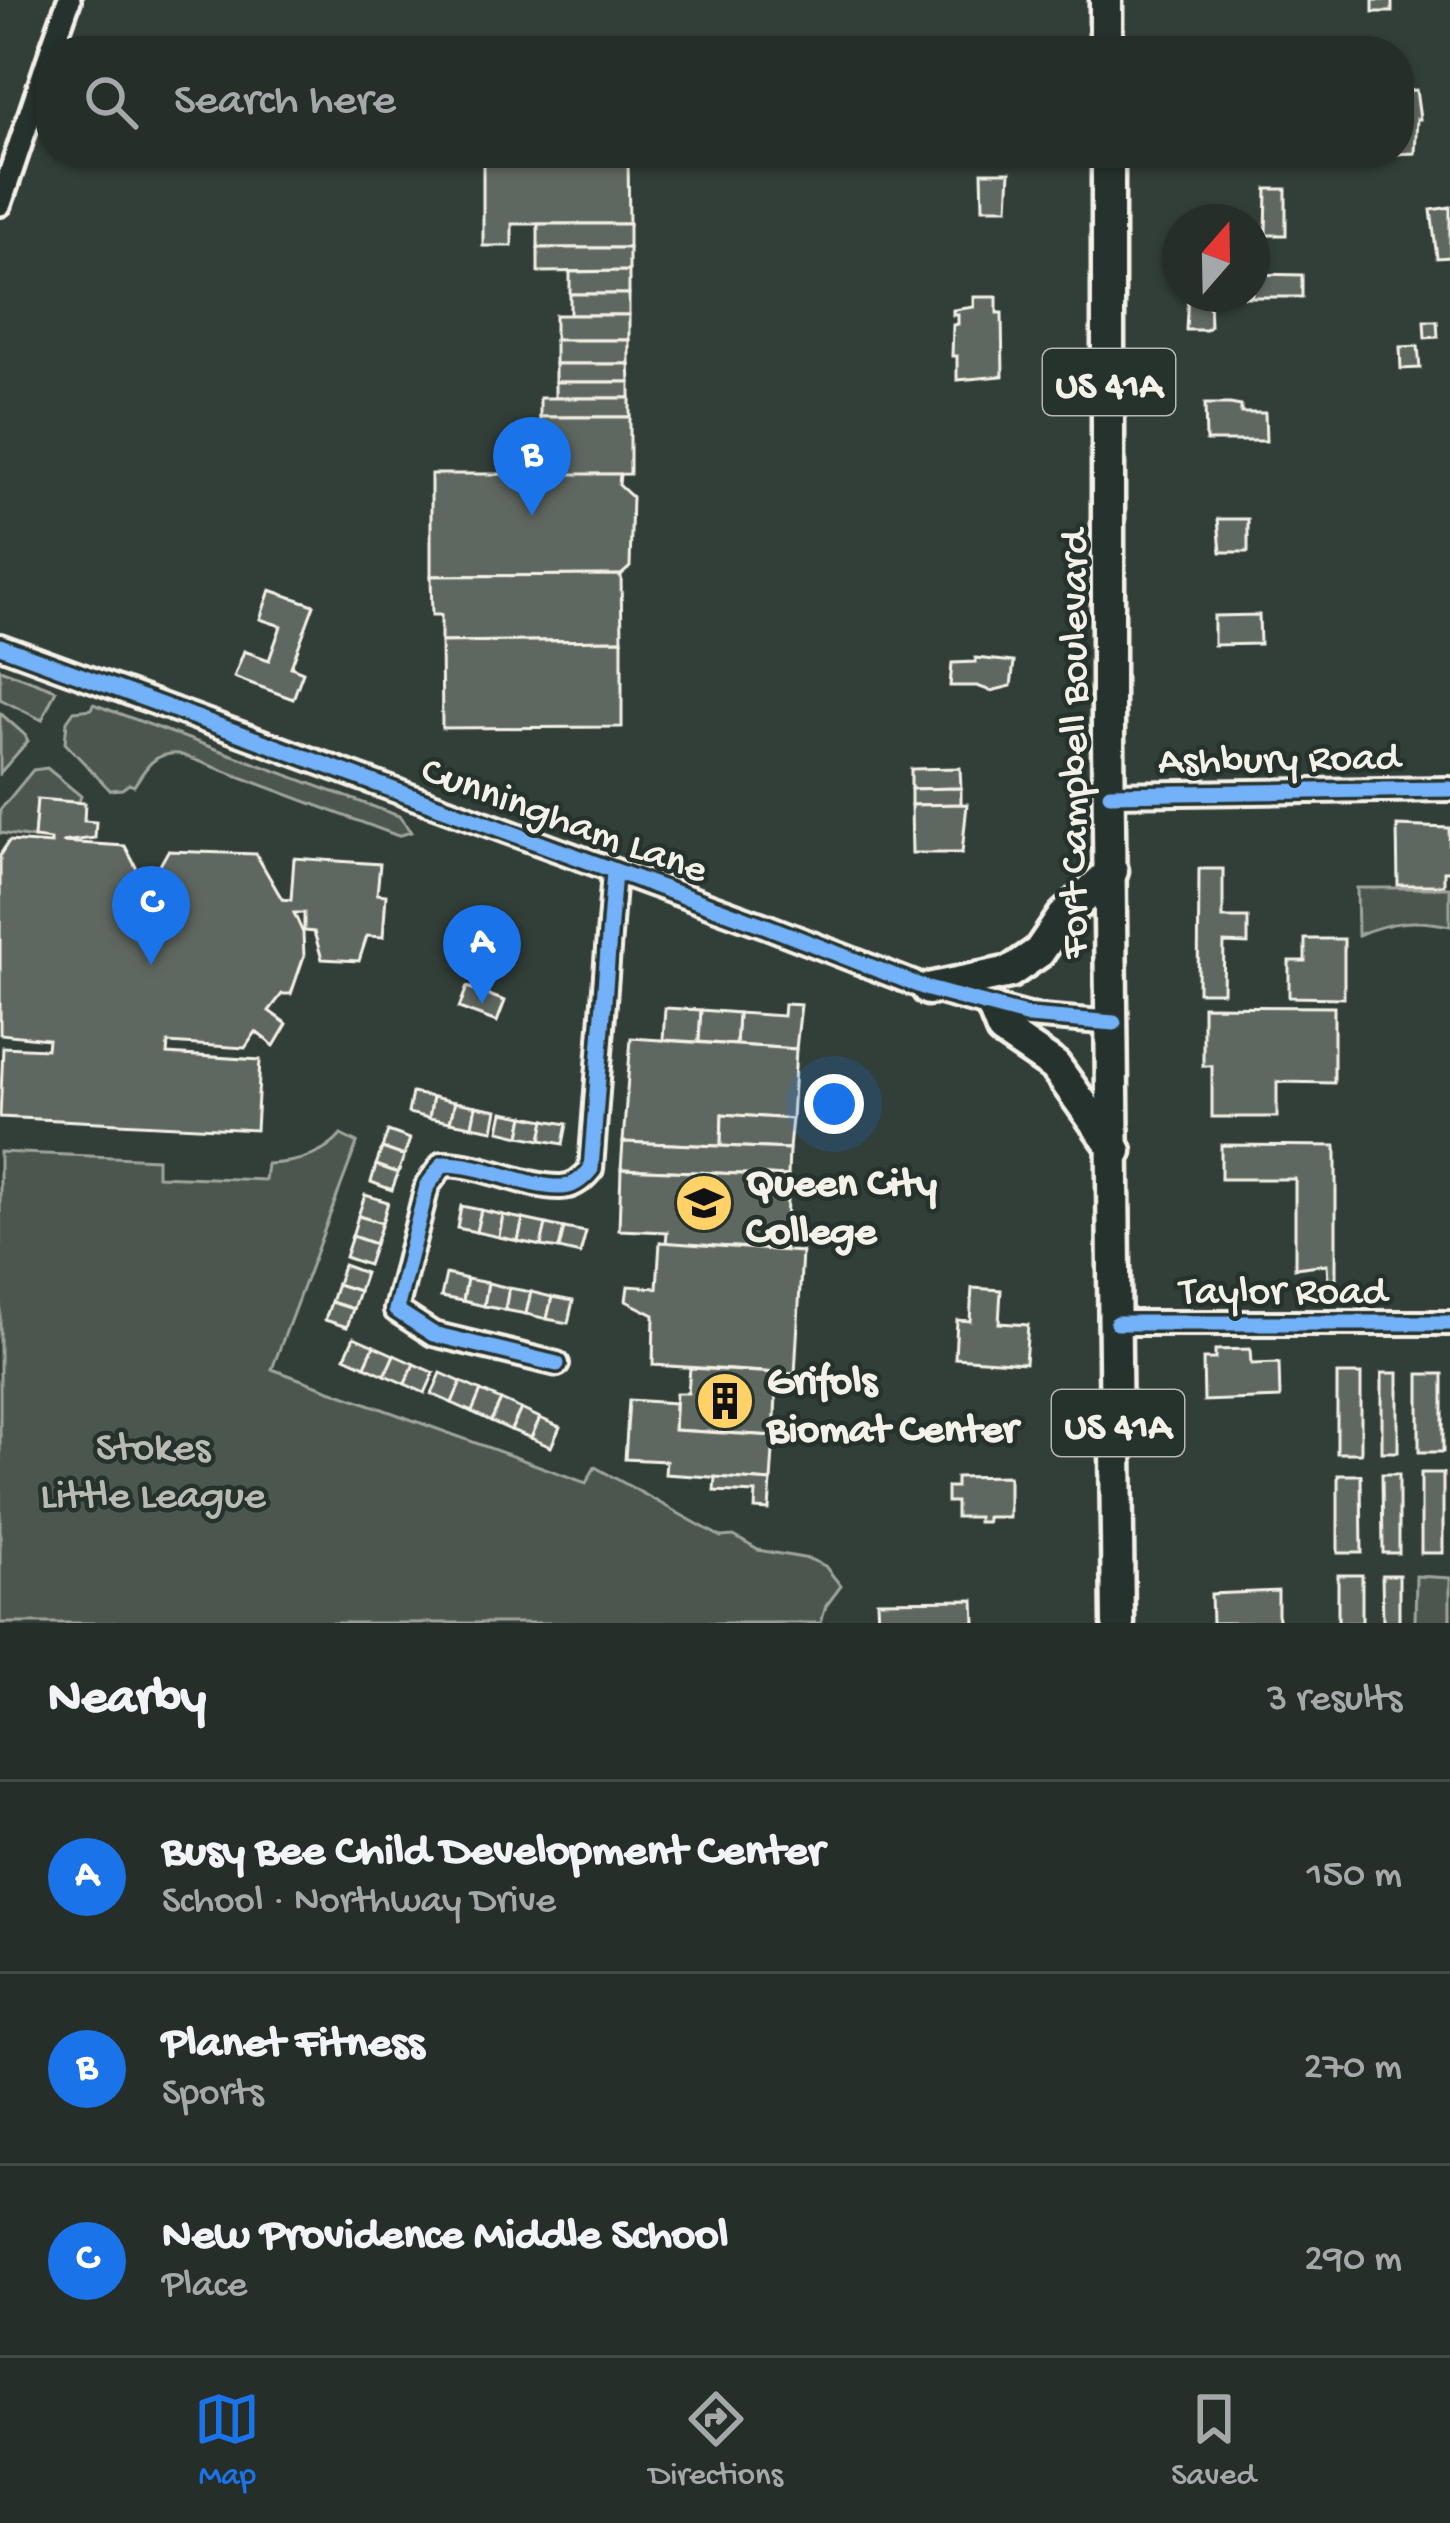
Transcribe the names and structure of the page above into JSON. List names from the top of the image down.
{
  "streets": {
    "highway": ["US 41A", "Fort Campbell Boulevard"],
    "street": ["Ashbury Road", "Cunningham Lane", "Taylor Road"]
  },
  "crossings": [
    ["Fort Campbell Boulevard", "Ashbury Road"],
    ["Fort Campbell Boulevard", "Cunningham Lane"],
    ["Fort Campbell Boulevard", "Taylor Road"]
  ],
  "parks": ["Stokes Little League"],
  "places": {
    "school or university": ["Queen City College"],
    "building": ["Grifols Biomat Center"]
  },
  "north": "top",
  "page": {
    "search": "Search here",
    "pins": ["B", "C", "A"],
    "heading": ["Nearby", "3 results"],
    "list": [
      {
        "mark": "A",
        "name": "Busy Bee Child Development Center",
        "note": "School · Northway Drive",
        "value": "150 m"
      },
      {
        "mark": "B",
        "name": "Planet Fitness",
        "note": "Sports",
        "value": "270 m"
      },
      {
        "mark": "C",
        "name": "New Providence Middle School",
        "note": "Place",
        "value": "290 m"
      }
    ],
    "nav": ["Map", "Directions", "Saved"]
  }
}
